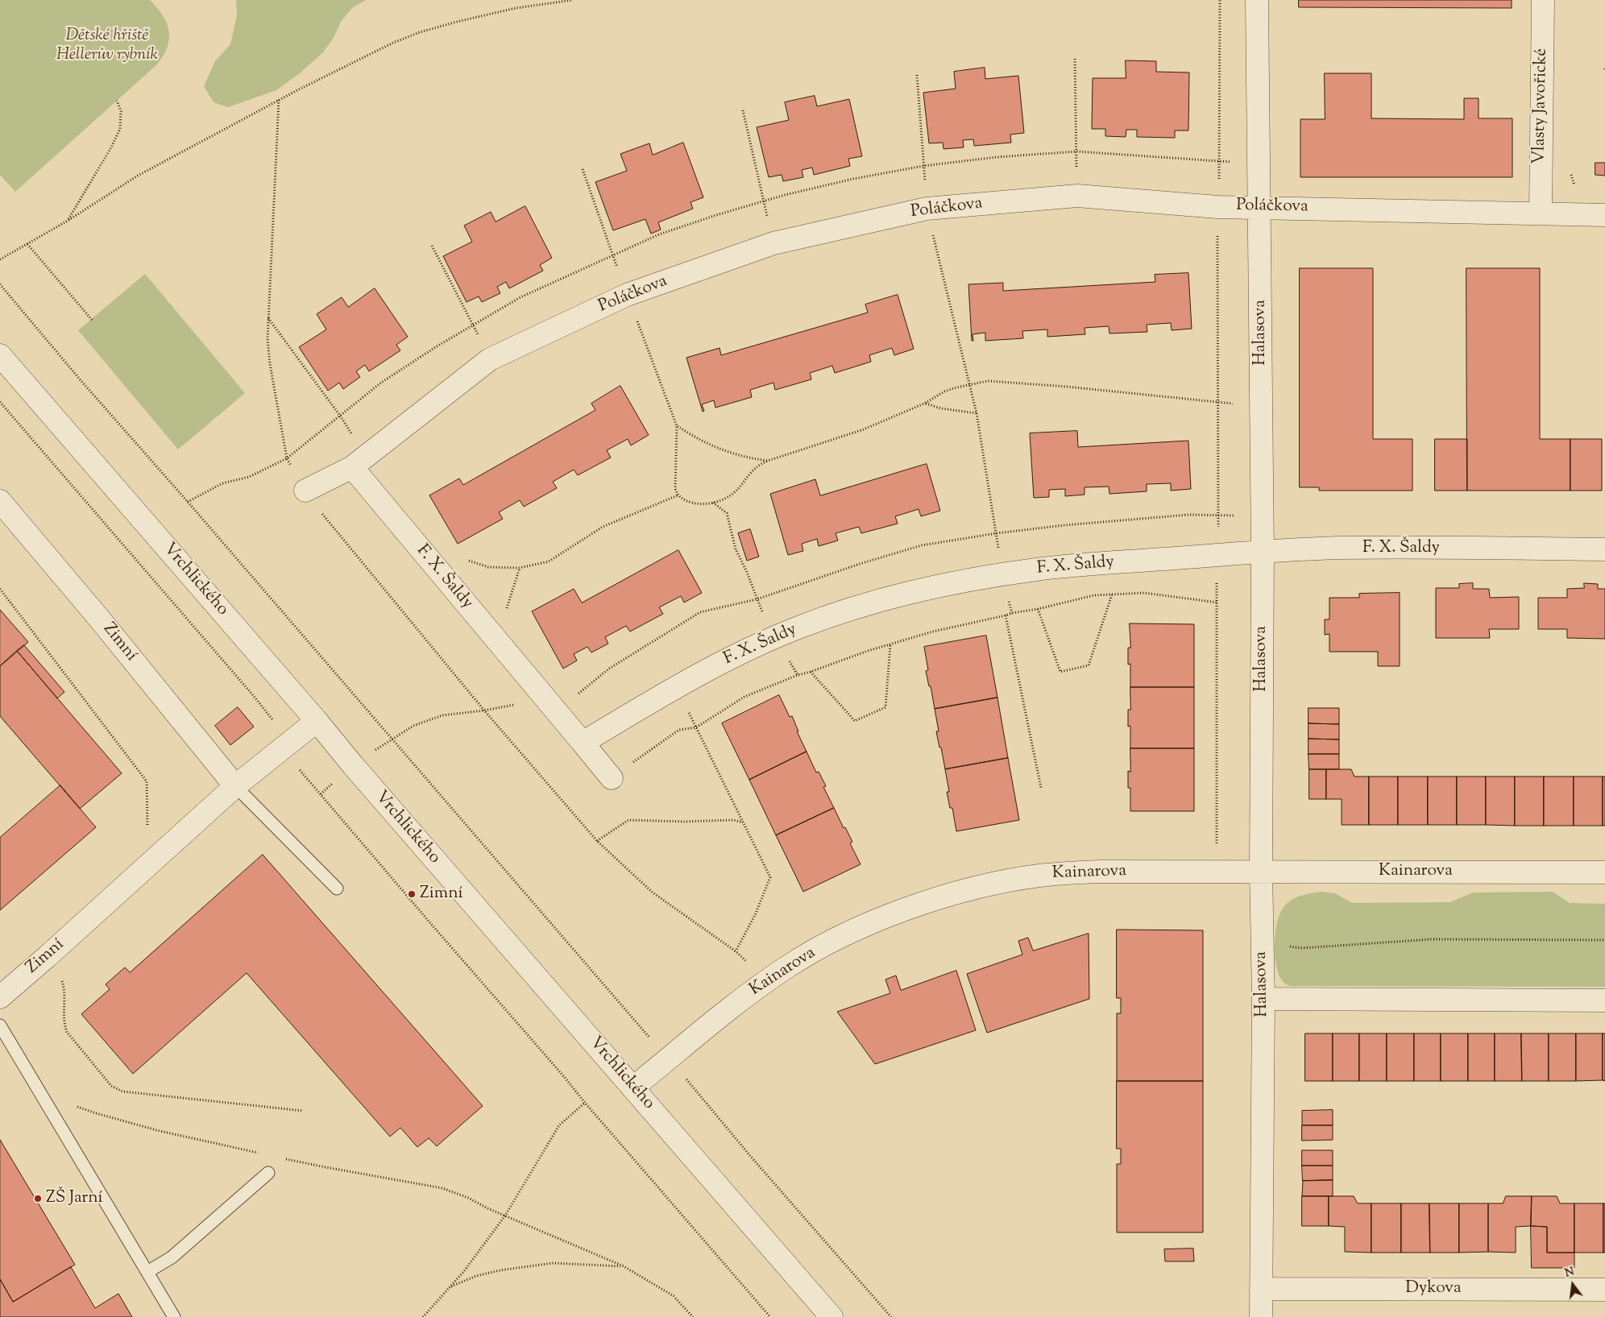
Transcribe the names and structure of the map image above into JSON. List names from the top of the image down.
{
  "streets": {
    "street": [
      "Vlasty Javořické",
      "Poláčkova",
      "Halasova",
      "F. X. Šaldy",
      "Vrchlického",
      "Zimní",
      "Kainarova",
      "Dykova"
    ]
  },
  "crossings": [
    ["Vlasty Javořické", "Poláčkova"],
    ["Poláčkova", "Halasova"],
    ["Poláčkova", "F. X. Šaldy"],
    ["Halasova", "F. X. Šaldy"],
    ["Halasova", "Kainarova"],
    ["Halasova", "Dykova"],
    ["Vrchlického", "Zimní"],
    ["Vrchlického", "Kainarova"]
  ],
  "parks": ["Dětské hřiště Hellerův rybník"],
  "places": ["Zimní", "ZŠ Jarní"],
  "north": "top"
}
